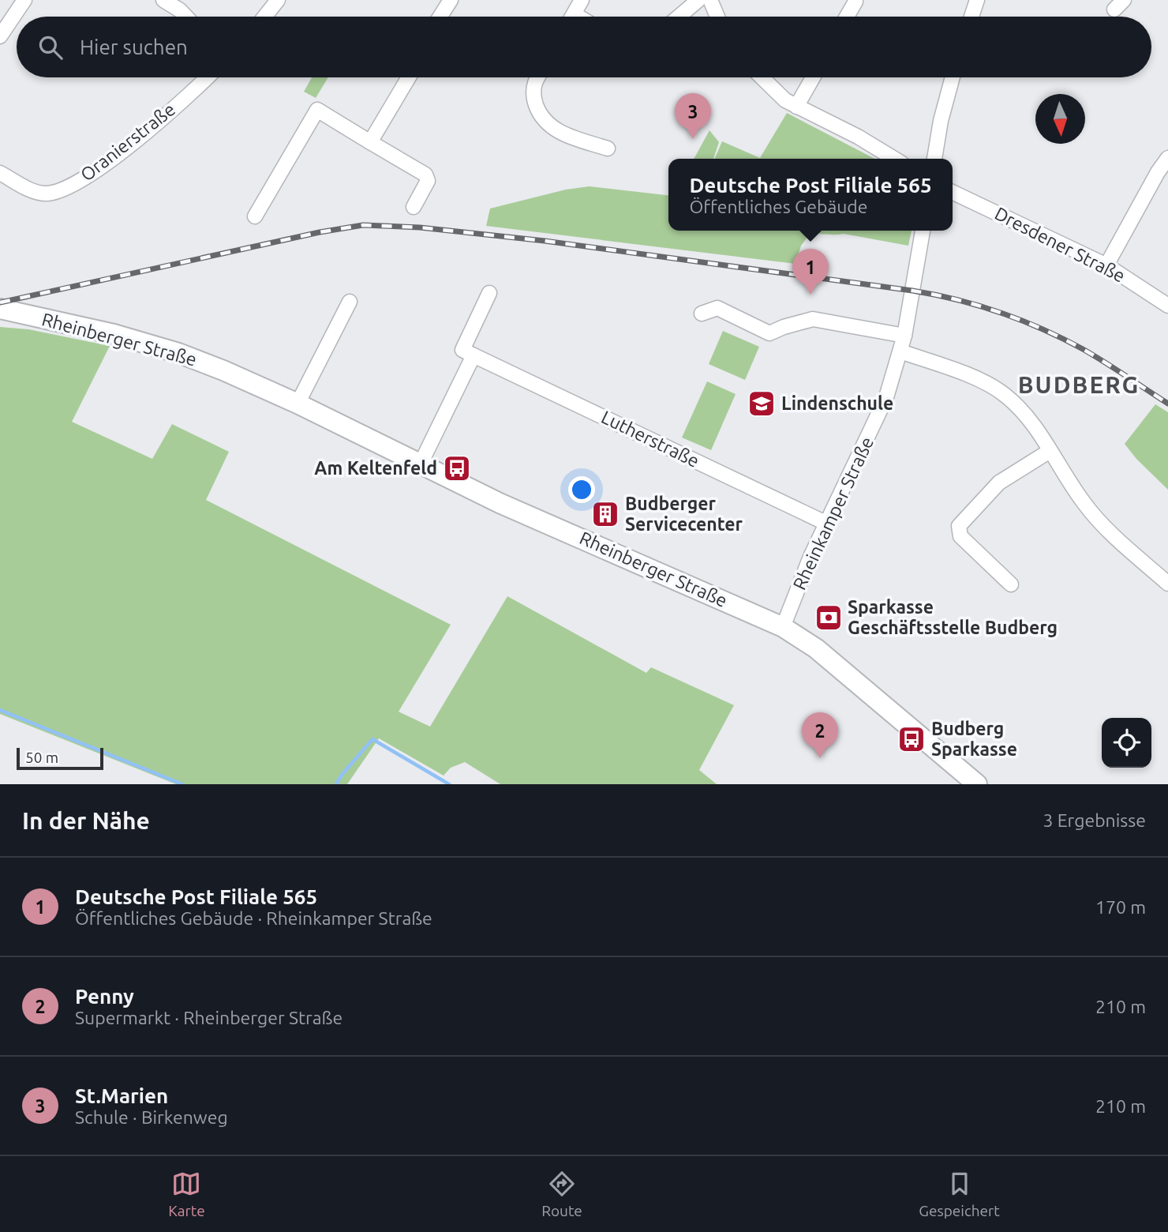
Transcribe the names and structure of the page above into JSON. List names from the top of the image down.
{
  "streets": {
    "main road": ["Rheinberger Straße"],
    "street": [
      "Oranierstraße",
      "Dresdener Straße",
      "Lutherstraße",
      "Rheinkamper Straße"
    ]
  },
  "crossings": [
    ["Rheinberger Straße", "Rheinkamper Straße"],
    ["Lutherstraße", "Rheinkamper Straße"]
  ],
  "districts": ["BUDBERG"],
  "places": {
    "school or university": ["Lindenschule"],
    "bus stop": ["Am Keltenfeld", "Budberg Sparkasse"],
    "building": ["Budberger Servicecenter"],
    "bank": ["Sparkasse Geschäftsstelle Budberg"]
  },
  "scale_bar": "50 m",
  "north": "bottom",
  "page": {
    "search": "Hier suchen",
    "pins": ["3", "1", "2"],
    "popup": ["Deutsche Post Filiale 565", "Öffentliches Gebäude"],
    "scale": "50 m",
    "heading": ["In der Nähe", "3 Ergebnisse"],
    "list": [
      {
        "mark": "1",
        "name": "Deutsche Post Filiale 565",
        "note": "Öffentliches Gebäude · Rheinkamper Straße",
        "value": "170 m"
      },
      {
        "mark": "2",
        "name": "Penny",
        "note": "Supermarkt · Rheinberger Straße",
        "value": "210 m"
      },
      {
        "mark": "3",
        "name": "St.Marien",
        "note": "Schule · Birkenweg",
        "value": "210 m"
      }
    ],
    "nav": ["Karte", "Route", "Gespeichert"]
  }
}
